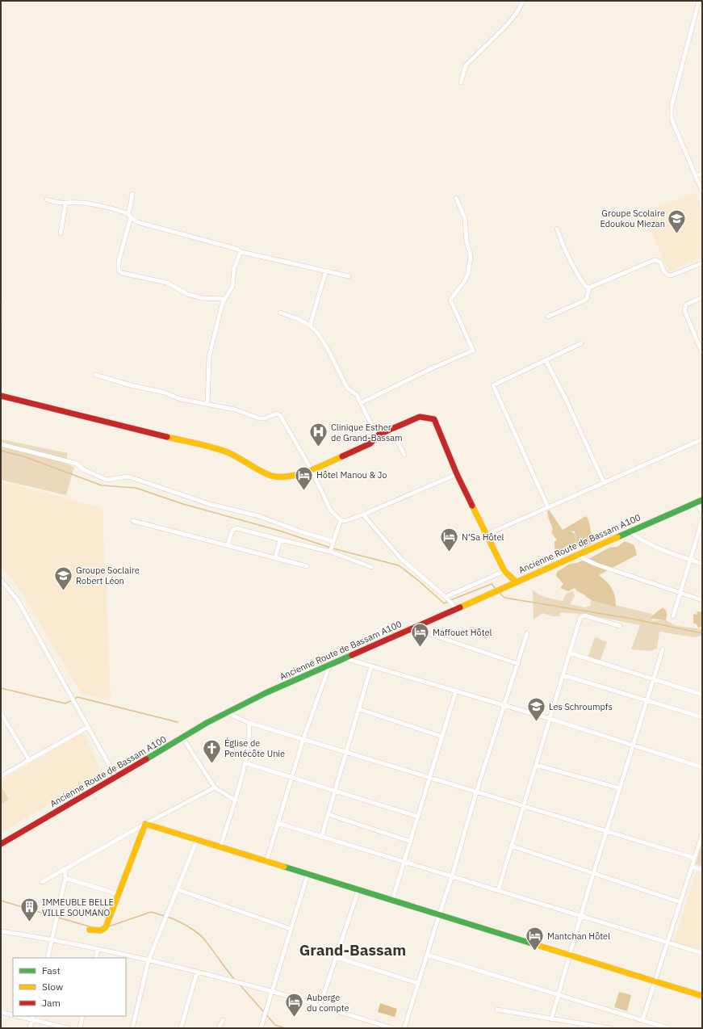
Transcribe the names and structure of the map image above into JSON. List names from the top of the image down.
{
  "streets": {
    "street": ["Ancienne Route de Bassam A100"]
  },
  "districts": ["Grand-Bassam"],
  "places": {
    "school or university": ["Groupe Scolaire Edoukou Miezan", "Groupe Soclaire Robert Léon", "Les Schroumpfs"],
    "hospital": ["Clinique Esther de Grand-Bassam"],
    "hotel": [
      "Hôtel Manou & Jo",
      "N’Sa Hôtel",
      "Maffouet Hôtel",
      "Mantchan Hôtel",
      "Auberge du compte"
    ],
    "church": ["Église de Pentécôte Unie"],
    "building": ["IMMEUBLE BELLE VILLE SOUMANO"]
  },
  "legend": ["Fast", "Slow", "Jam"]
}
